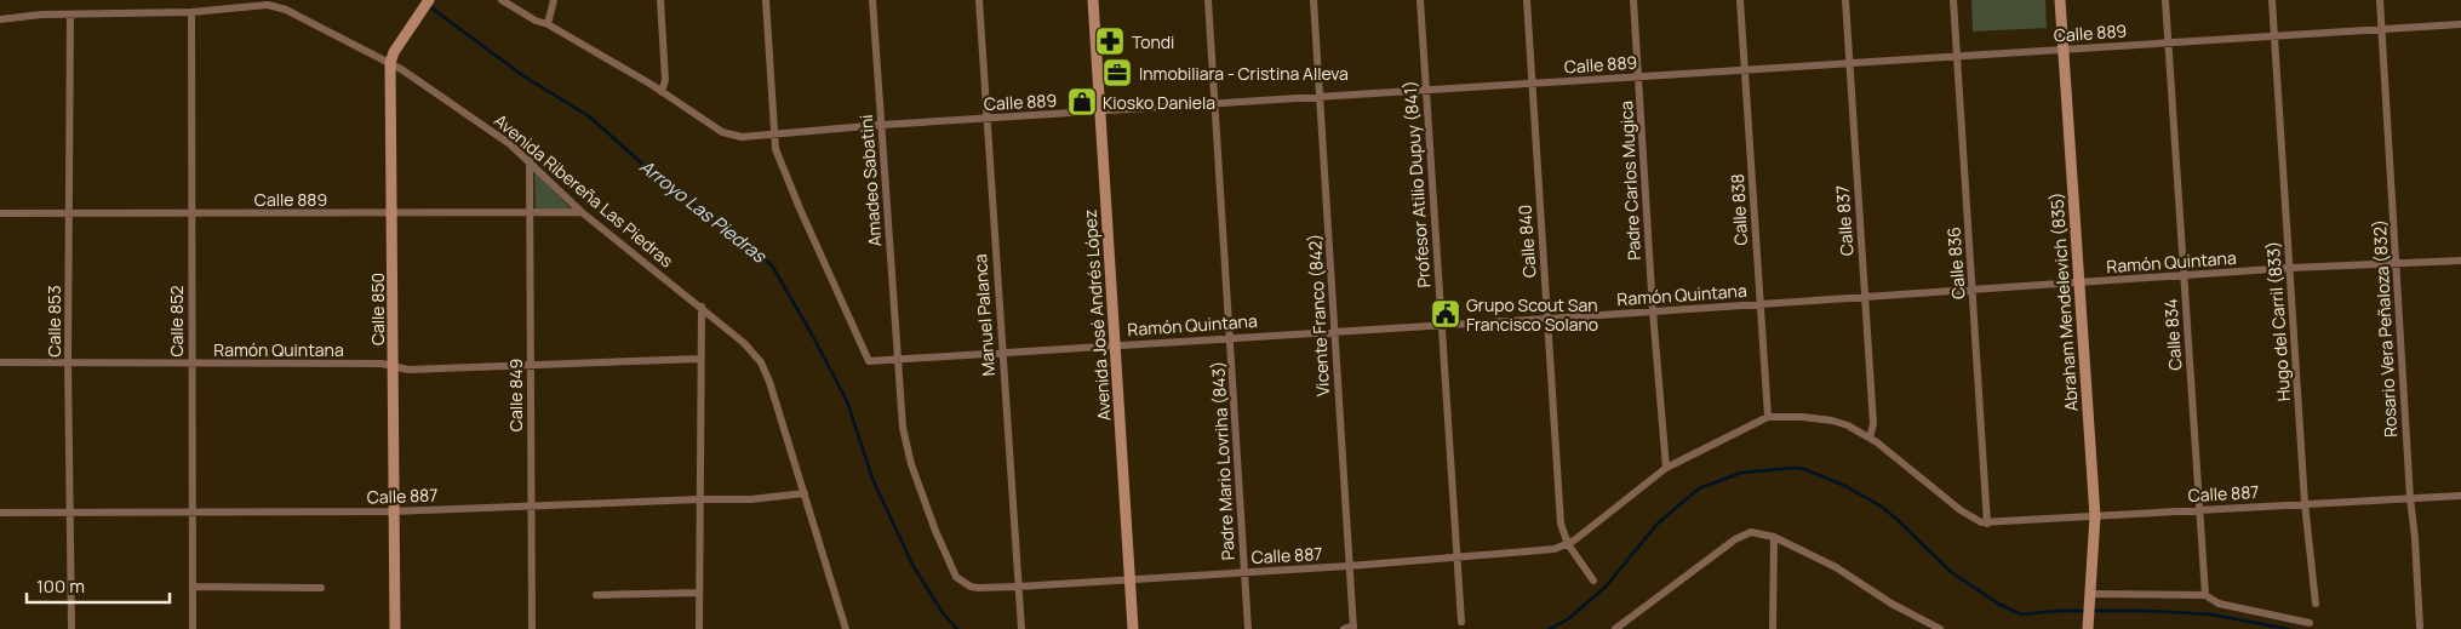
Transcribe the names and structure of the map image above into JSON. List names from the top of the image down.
{
  "streets": {
    "main road": ["Abraham Mendelevich (835)", "Calle 850", "Avenida José Andrés López"],
    "street": [
      "Calle 889",
      "Amadeo Sabatini",
      "Padre Carlos Mugica",
      "Profesor Atilio Dupuy (841)",
      "Avenida Ribereña Las Piedras",
      "Calle 838",
      "Calle 837",
      "Calle 840",
      "Ramón Quintana",
      "Calle 836",
      "Manuel Palanca",
      "Vicente Franco (842)",
      "Calle 853",
      "Calle 852",
      "Hugo del Carril (833)",
      "Rosario Vera Peñaloza (832)",
      "Calle 834",
      "Calle 849",
      "Padre Mario Lovriha (843)",
      "Calle 887"
    ]
  },
  "crossings": [
    ["Calle 889", "Amadeo Sabatini"],
    ["Calle 889", "Padre Carlos Mugica"],
    ["Calle 889", "Profesor Atilio Dupuy (841)"],
    ["Calle 889", "Avenida Ribereña Las Piedras"],
    ["Calle 889", "Calle 838"],
    ["Calle 889", "Calle 837"],
    ["Calle 889", "Calle 840"],
    ["Calle 889", "Ramón Quintana"],
    ["Calle 889", "Calle 836"],
    ["Calle 889", "Abraham Mendelevich (835)"],
    ["Calle 889", "Calle 850"],
    ["Calle 889", "Manuel Palanca"],
    ["Calle 889", "Avenida José Andrés López"],
    ["Calle 889", "Vicente Franco (842)"],
    ["Calle 889", "Calle 853"],
    ["Calle 889", "Calle 852"],
    ["Calle 889", "Hugo del Carril (833)"],
    ["Calle 889", "Rosario Vera Peñaloza (832)"],
    ["Calle 889", "Calle 834"],
    ["Calle 889", "Calle 849"],
    ["Calle 889", "Padre Mario Lovriha (843)"],
    ["Amadeo Sabatini", "Ramón Quintana"],
    ["Amadeo Sabatini", "Calle 887"],
    ["Padre Carlos Mugica", "Ramón Quintana"],
    ["Profesor Atilio Dupuy (841)", "Ramón Quintana"],
    ["Profesor Atilio Dupuy (841)", "Calle 887"],
    ["Avenida Ribereña Las Piedras", "Calle 850"],
    ["Avenida Ribereña Las Piedras", "Calle 853"],
    ["Avenida Ribereña Las Piedras", "Calle 852"],
    ["Avenida Ribereña Las Piedras", "Calle 849"],
    ["Avenida Ribereña Las Piedras", "Calle 887"],
    ["Calle 838", "Ramón Quintana"],
    ["Calle 837", "Ramón Quintana"],
    ["Calle 840", "Ramón Quintana"],
    ["Calle 840", "Calle 887"],
    ["Ramón Quintana", "Calle 836"],
    ["Ramón Quintana", "Abraham Mendelevich (835)"],
    ["Ramón Quintana", "Calle 850"],
    ["Ramón Quintana", "Manuel Palanca"],
    ["Ramón Quintana", "Avenida José Andrés López"],
    ["Ramón Quintana", "Vicente Franco (842)"],
    ["Ramón Quintana", "Calle 853"],
    ["Ramón Quintana", "Calle 852"],
    ["Ramón Quintana", "Hugo del Carril (833)"],
    ["Ramón Quintana", "Rosario Vera Peñaloza (832)"],
    ["Ramón Quintana", "Calle 834"],
    ["Ramón Quintana", "Calle 849"],
    ["Ramón Quintana", "Padre Mario Lovriha (843)"],
    ["Ramón Quintana", "Calle 887"],
    ["Calle 836", "Calle 887"],
    ["Abraham Mendelevich (835)", "Calle 887"],
    ["Calle 850", "Calle 887"],
    ["Manuel Palanca", "Calle 887"],
    ["Avenida José Andrés López", "Calle 887"],
    ["Vicente Franco (842)", "Calle 887"],
    ["Calle 853", "Calle 887"],
    ["Calle 852", "Calle 887"],
    ["Hugo del Carril (833)", "Calle 887"],
    ["Rosario Vera Peñaloza (832)", "Calle 887"],
    ["Calle 834", "Calle 887"],
    ["Calle 849", "Calle 887"],
    ["Padre Mario Lovriha (843)", "Calle 887"]
  ],
  "water": ["Arroyo Las Piedras"],
  "places": {
    "pharmacy": ["Tondi"],
    "office": ["Inmobiliara - Cristina Alleva"],
    "shop": ["Kiosko Daniela"],
    "public building": ["Grupo Scout San Francisco Solano"]
  },
  "scale_bar": "100 m"
}
